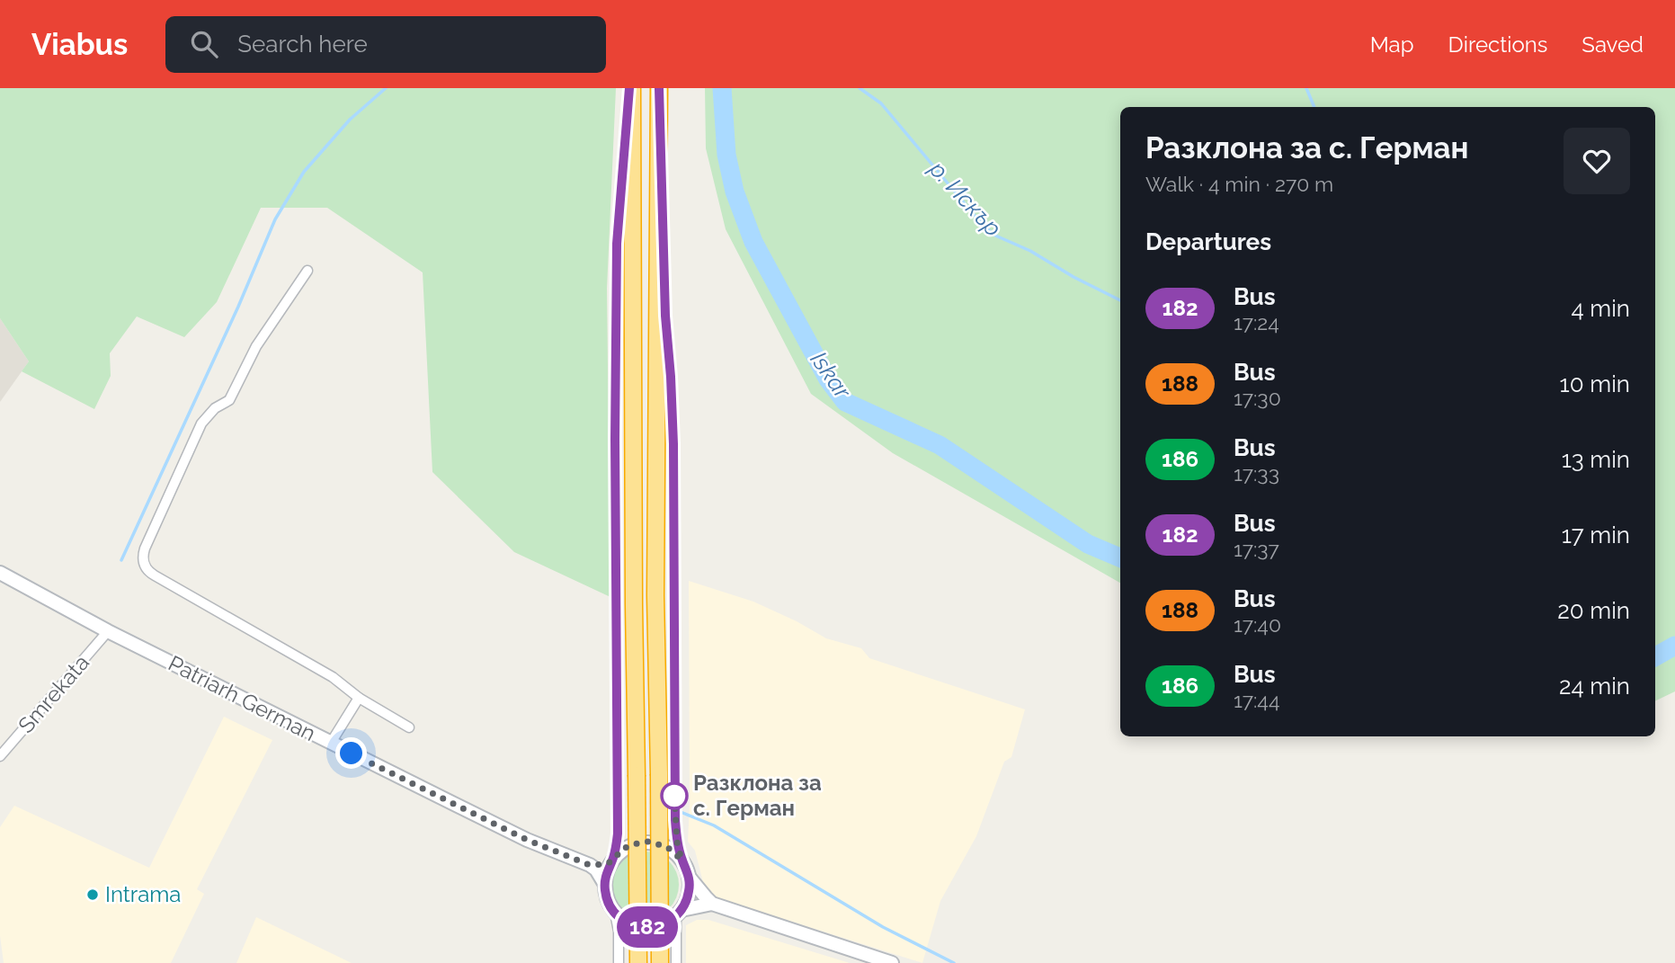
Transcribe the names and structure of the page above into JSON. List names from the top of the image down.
{
  "streets": {
    "street": ["Smrekata", "Patriarh German"]
  },
  "crossings": [
    ["Smrekata", "Patriarh German"]
  ],
  "water": ["р. Искър", "Iskar"],
  "places": ["Разклона за с. Герман", "Intrama"],
  "lines": ["bus line 182"],
  "page": {
    "header": "Viabus",
    "search": "Search here",
    "nav": ["Map", "Directions", "Saved"],
    "on_map": "182",
    "heading": [
      ["Разклона за с. Герман", "Walk · 4 min · 270 m"],
      "Departures"
    ],
    "list": [
      {
        "mark": "182",
        "name": "Bus",
        "note": "17:24",
        "value": "4 min"
      },
      {
        "mark": "188",
        "name": "Bus",
        "note": "17:30",
        "value": "10 min"
      },
      {
        "mark": "186",
        "name": "Bus",
        "note": "17:33",
        "value": "13 min"
      },
      {
        "mark": "182",
        "name": "Bus",
        "note": "17:37",
        "value": "17 min"
      },
      {
        "mark": "188",
        "name": "Bus",
        "note": "17:40",
        "value": "20 min"
      },
      {
        "mark": "186",
        "name": "Bus",
        "note": "17:44",
        "value": "24 min"
      }
    ]
  }
}
